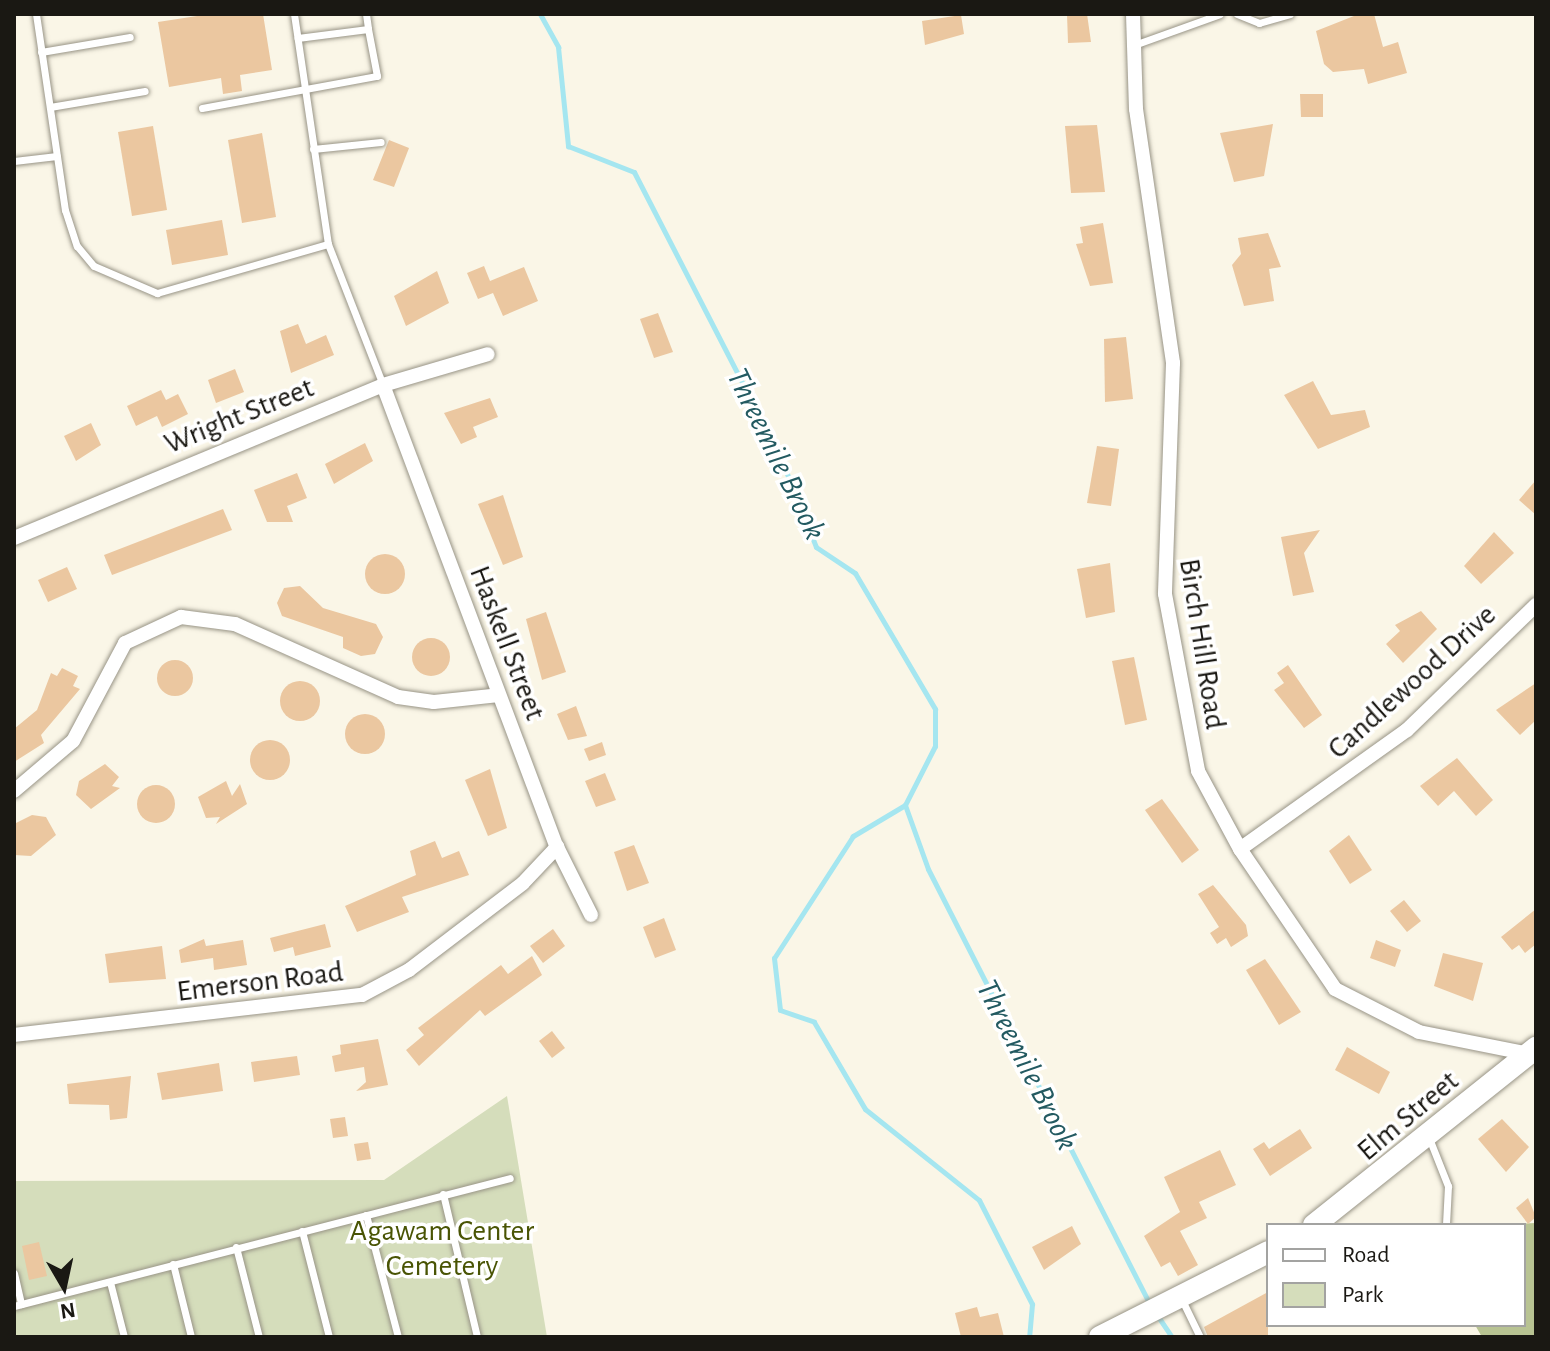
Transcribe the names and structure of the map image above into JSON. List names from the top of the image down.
{
  "streets": {
    "street": [
      "Wright Street",
      "Haskell Street",
      "Birch Hill Road",
      "Candlewood Drive",
      "Emerson Road",
      "Elm Street"
    ]
  },
  "crossings": [
    ["Wright Street", "Haskell Street"],
    ["Haskell Street", "Emerson Road"],
    ["Birch Hill Road", "Candlewood Drive"],
    ["Birch Hill Road", "Elm Street"]
  ],
  "water": ["Threemile Brook"],
  "parks": ["Agawam Center Cemetery"],
  "legend": ["Road", "Park"],
  "north": "bottom"
}
